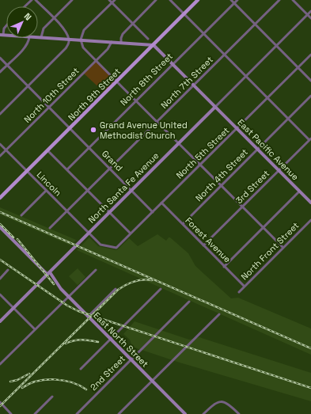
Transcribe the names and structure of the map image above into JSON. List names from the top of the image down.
{
  "streets": {
    "main road": [
      "North 9th Street",
      "East Pacific Avenue",
      "North Santa Fe Avenue",
      "East North Street"
    ],
    "street": [
      "North 8th Street",
      "North 7th Street",
      "North 10th Street",
      "North 5th Street",
      "Grand",
      "North 4th Street",
      "Lincoln",
      "3rd Street",
      "Forest Avenue",
      "North Front Street",
      "2nd Street"
    ]
  },
  "crossings": [
    ["North 8th Street", "East Pacific Avenue"],
    ["North 8th Street", "Grand"],
    ["North 7th Street", "East Pacific Avenue"],
    ["North 7th Street", "Grand"],
    ["North 7th Street", "Lincoln"],
    ["North 9th Street", "East Pacific Avenue"],
    ["North 9th Street", "Grand"],
    ["North 9th Street", "Lincoln"],
    ["North 10th Street", "Grand"],
    ["North 10th Street", "Lincoln"],
    ["East Pacific Avenue", "North 5th Street"],
    ["East Pacific Avenue", "North 4th Street"],
    ["East Pacific Avenue", "3rd Street"],
    ["East Pacific Avenue", "North Santa Fe Avenue"],
    ["North 5th Street", "Grand"],
    ["North 5th Street", "Lincoln"],
    ["North 5th Street", "Forest Avenue"],
    ["Grand", "North Santa Fe Avenue"],
    ["North 4th Street", "Forest Avenue"],
    ["Lincoln", "North Santa Fe Avenue"],
    ["3rd Street", "Forest Avenue"],
    ["North Santa Fe Avenue", "East North Street"],
    ["Forest Avenue", "North Front Street"],
    ["East North Street", "2nd Street"]
  ],
  "places": ["Grand Avenue United Methodist Church"],
  "north": "top right"
}
